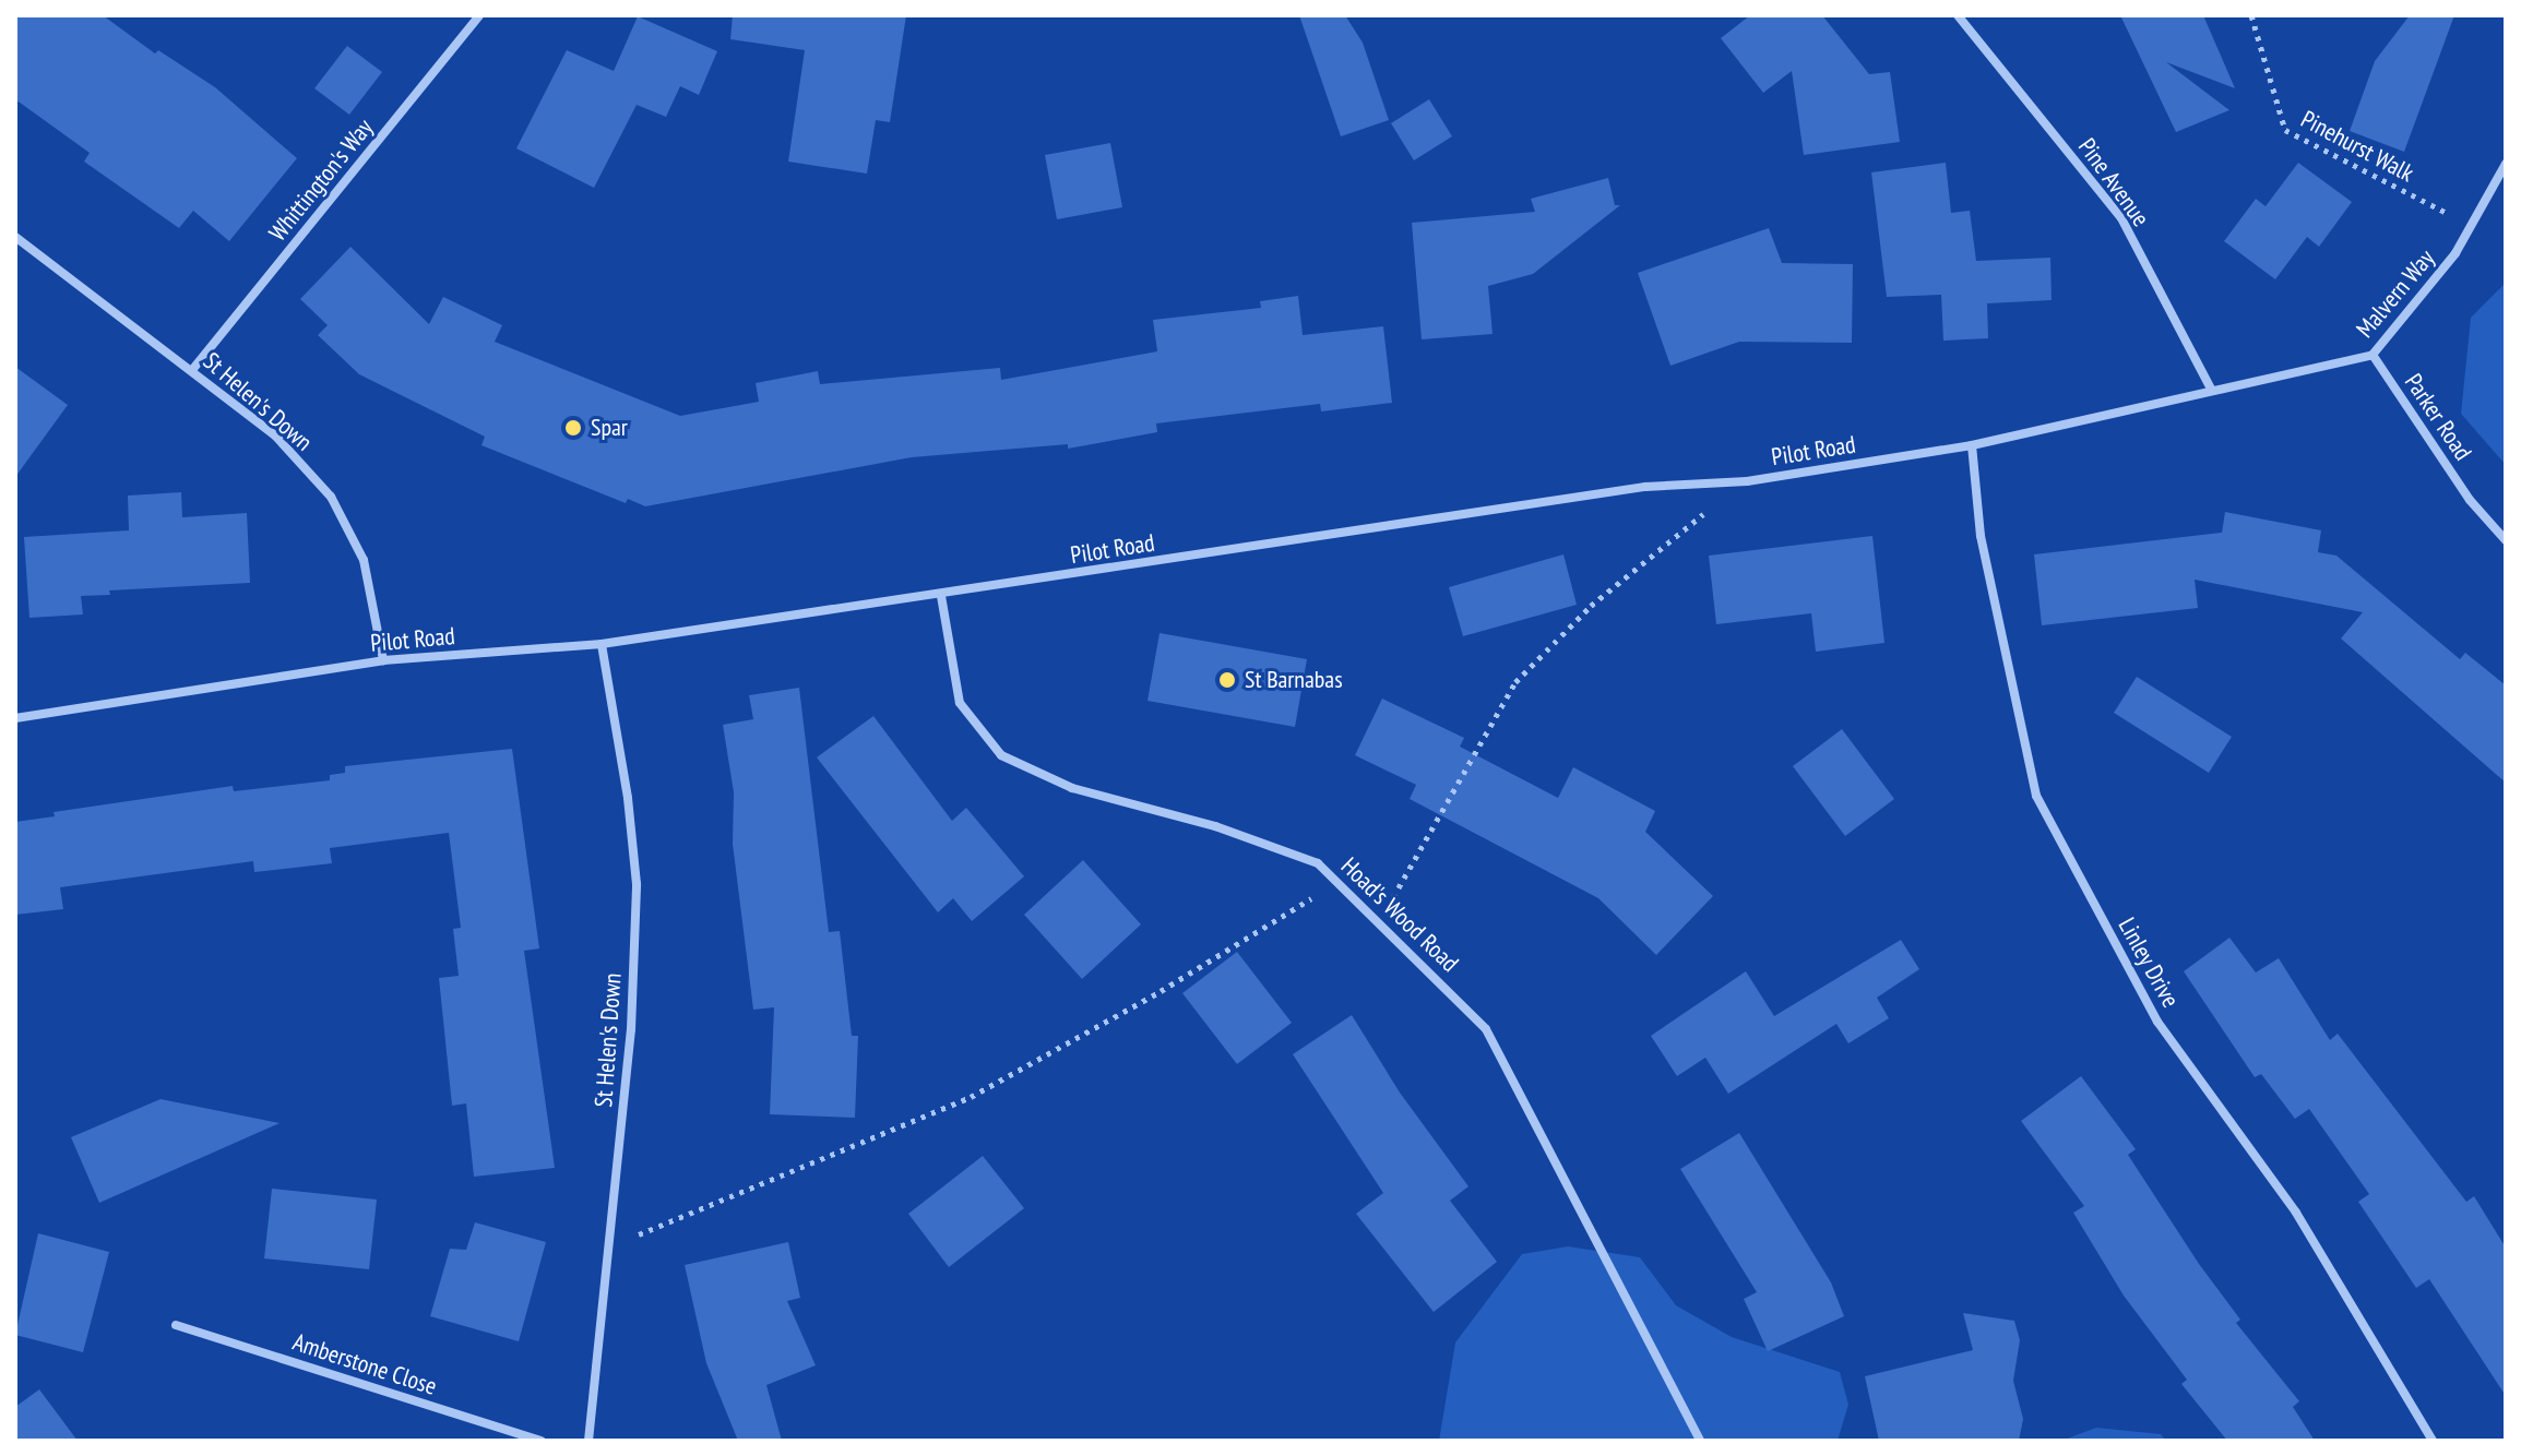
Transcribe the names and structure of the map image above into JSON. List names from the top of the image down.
{
  "streets": {
    "street": [
      "Whittington's Way",
      "Pine Avenue",
      "Malvern Way",
      "St Helen's Down",
      "Parker Road",
      "Pilot Road",
      "Hoad's Wood Road",
      "Linley Drive",
      "Amberstone Close"
    ],
    "path": ["Pinehurst Walk"]
  },
  "crossings": [
    ["Pinehurst Walk", "Malvern Way"],
    ["Whittington's Way", "St Helen's Down"],
    ["Pine Avenue", "Malvern Way"],
    ["Pine Avenue", "Pilot Road"],
    ["Malvern Way", "Parker Road"],
    ["Malvern Way", "Pilot Road"],
    ["St Helen's Down", "Pilot Road"],
    ["Pilot Road", "Hoad's Wood Road"],
    ["Pilot Road", "Linley Drive"]
  ],
  "places": ["Spar", "St Barnabas"]
}
